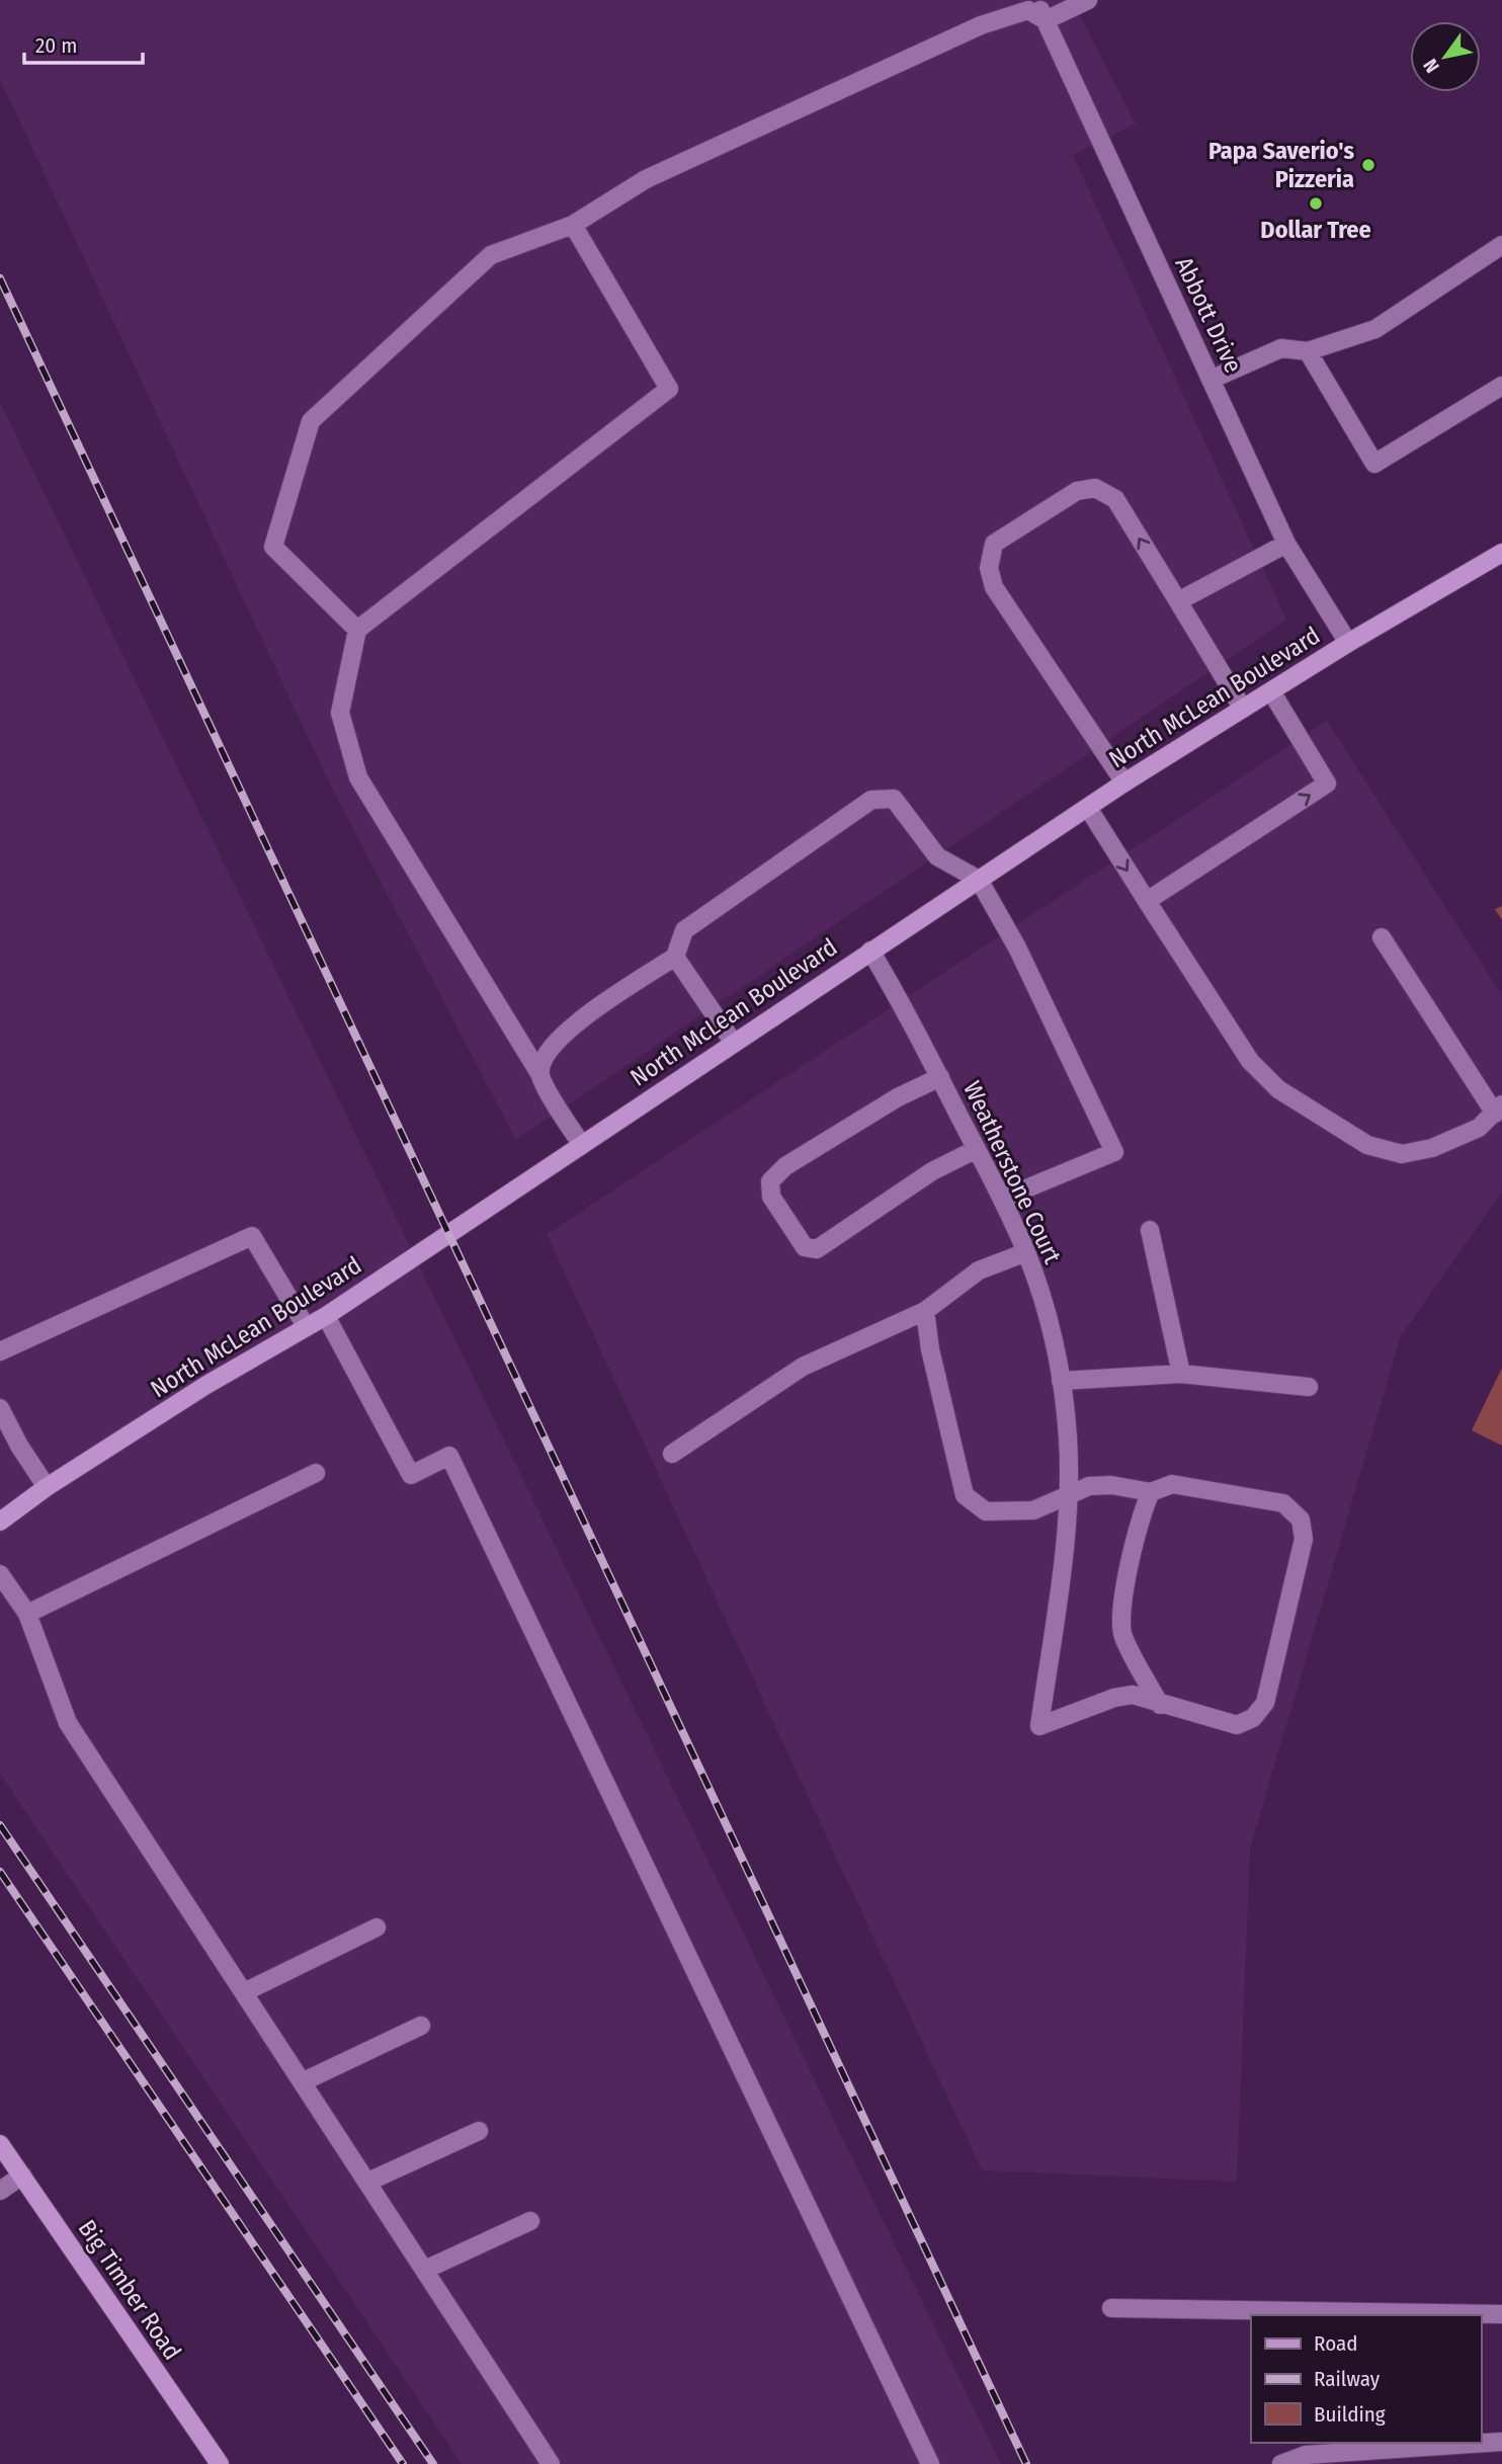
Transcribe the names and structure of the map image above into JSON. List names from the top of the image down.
{
  "streets": {
    "main road": ["North McLean Boulevard", "Big Timber Road"],
    "street": ["Abbott Drive", "Weatherstone Court"]
  },
  "crossings": [
    ["Abbott Drive", "North McLean Boulevard"],
    ["North McLean Boulevard", "Weatherstone Court"]
  ],
  "places": ["Papa Saverio's Pizzeria", "Dollar Tree"],
  "legend": ["Road", "Railway", "Building"],
  "scale_bar": "20 m",
  "north": "bottom left"
}
